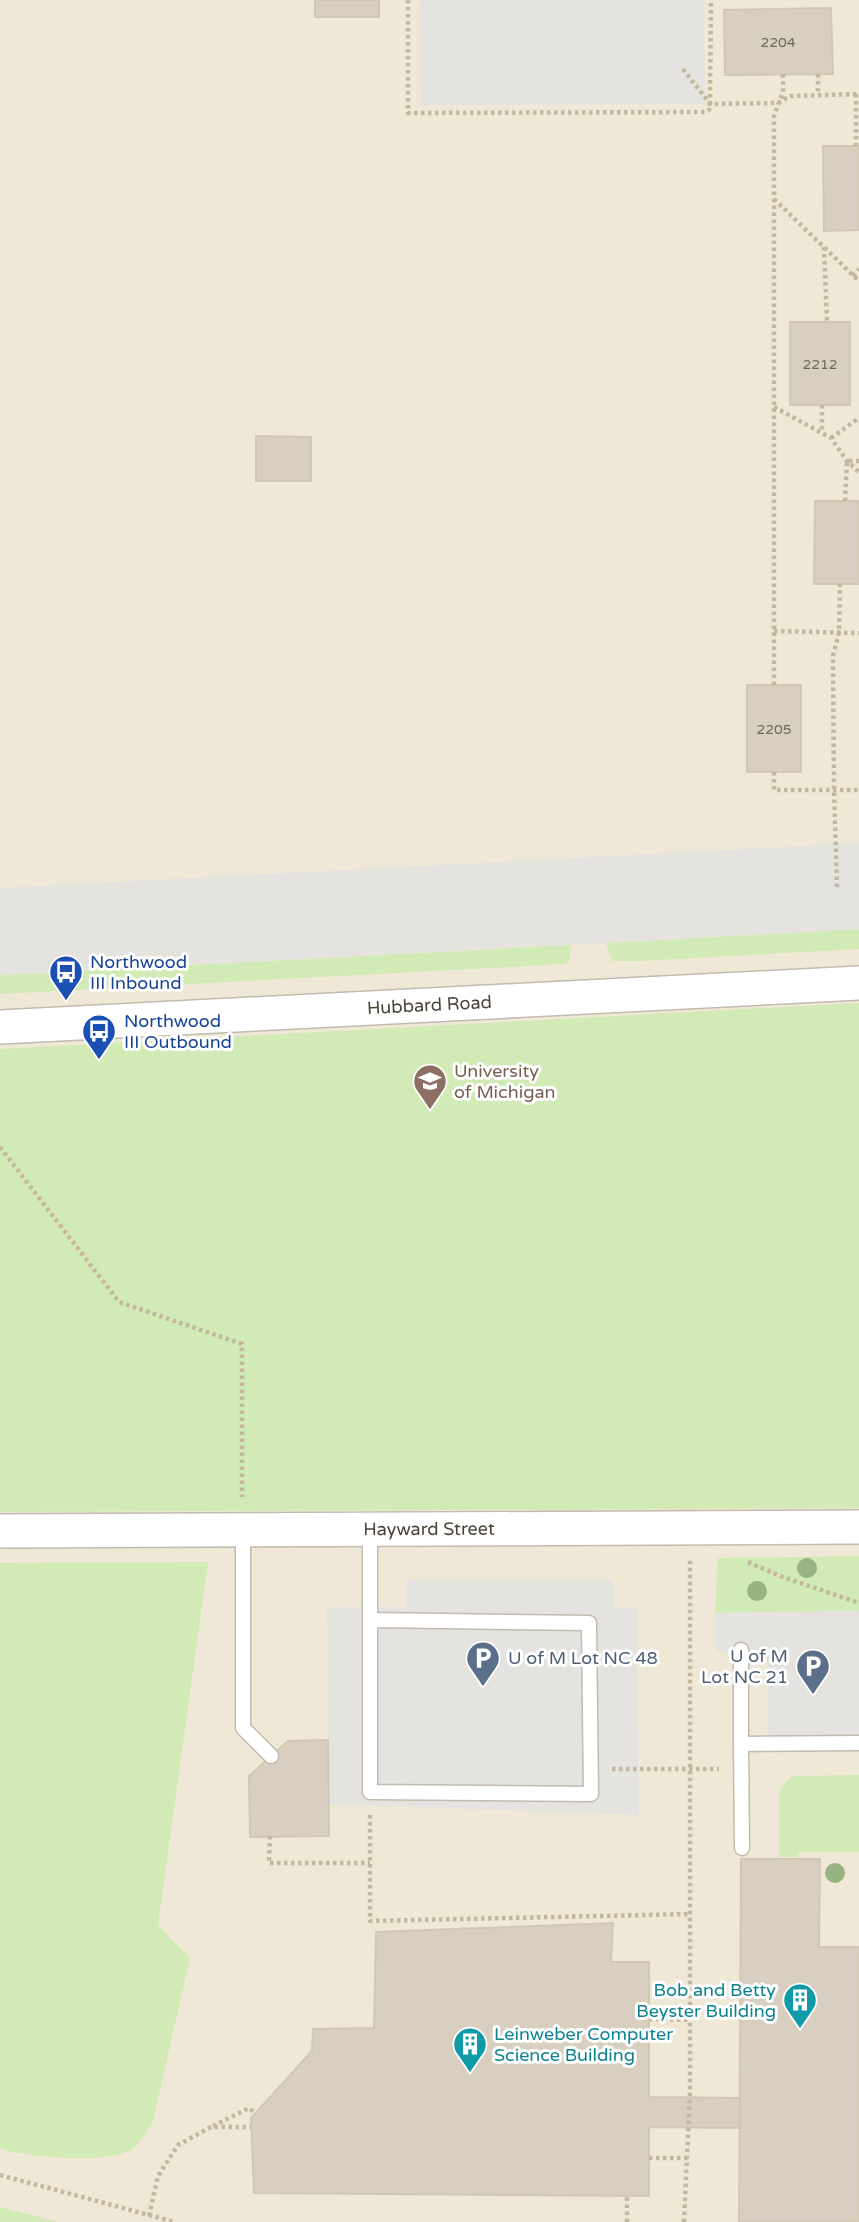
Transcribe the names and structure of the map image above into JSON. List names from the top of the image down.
{
  "streets": {
    "street": ["Hubbard Road", "Hayward Street"]
  },
  "places": {
    "bus stop": ["Northwood III Inbound", "Northwood III Outbound"],
    "school or university": ["University of Michigan"],
    "parking": ["U of M Lot NC 48", "U of M Lot NC 21"],
    "building": ["Bob and Betty Beyster Building", "Leinweber Computer Science Building"]
  },
  "house_numbers": ["2204", "2212", "2205"]
}
